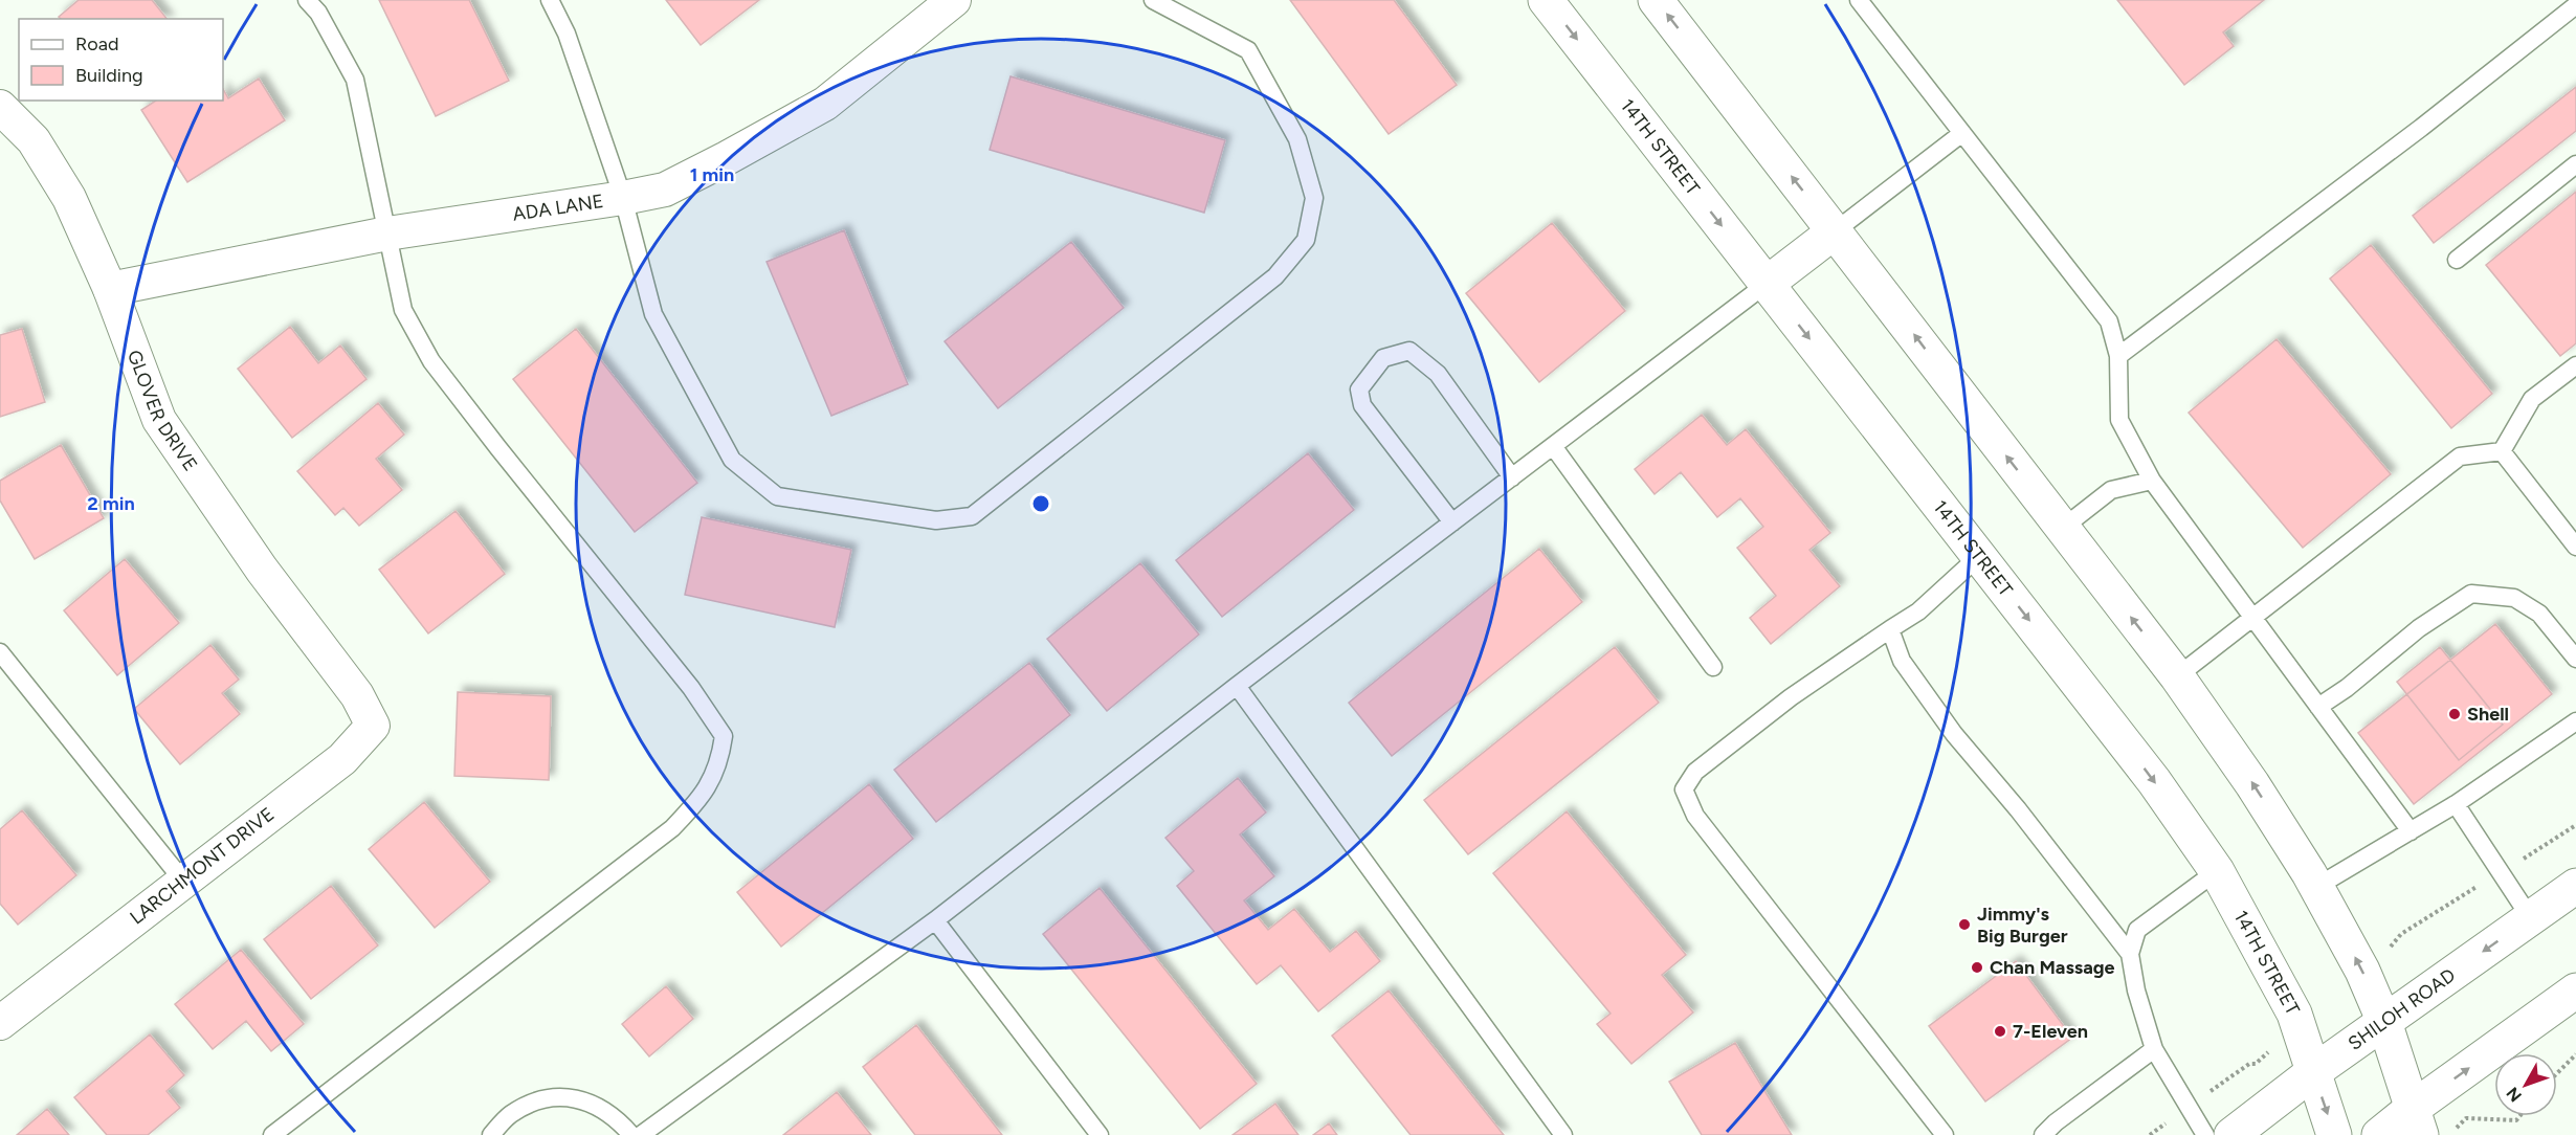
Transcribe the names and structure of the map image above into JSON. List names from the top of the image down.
{
  "streets": {
    "main road": ["14TH STREET", "SHILOH ROAD"],
    "street": ["ADA LANE", "GLOVER DRIVE", "LARCHMONT DRIVE"]
  },
  "crossings": [
    ["14TH STREET", "SHILOH ROAD"],
    ["ADA LANE", "GLOVER DRIVE"],
    ["GLOVER DRIVE", "LARCHMONT DRIVE"]
  ],
  "places": [
    "Shell",
    "Jimmy's Big Burger",
    "Chan Massage",
    "7-Eleven"
  ],
  "legend": ["Road", "Building"],
  "north": "bottom left",
  "rings": ["1 min", "2 min"]
}
